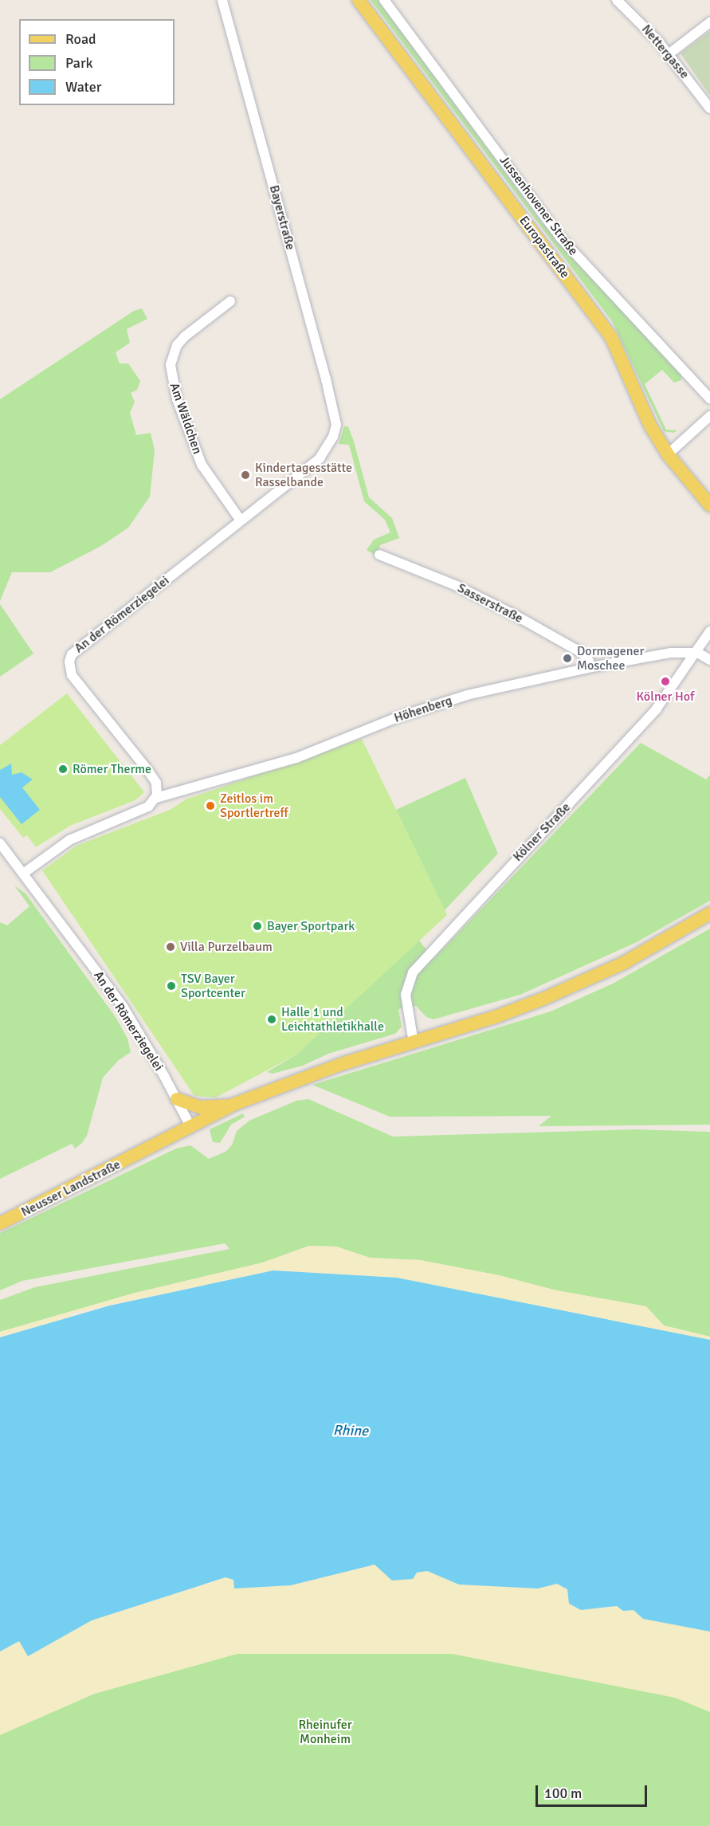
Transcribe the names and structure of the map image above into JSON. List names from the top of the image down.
{
  "streets": {
    "main road": ["Europastraße", "Neusser Landstraße"],
    "street": [
      "Nettergasse",
      "Jussenhovener Straße",
      "Bayerstraße",
      "Am Wäldchen",
      "Sasserstraße",
      "An der Römerziegelei",
      "Höhenberg",
      "Kölner Straße"
    ]
  },
  "crossings": [
    ["Bayerstraße", "An der Römerziegelei"],
    ["Am Wäldchen", "An der Römerziegelei"],
    ["Sasserstraße", "Höhenberg"],
    ["An der Römerziegelei", "Höhenberg"],
    ["An der Römerziegelei", "Neusser Landstraße"],
    ["Höhenberg", "Kölner Straße"]
  ],
  "water": ["Rhine"],
  "parks": ["Rheinufer Monheim"],
  "places": [
    "Kindertagesstätte Rasselbande",
    "Dormagener Moschee",
    "Kölner Hof",
    "Römer Therme",
    "Zeitlos im Sportlertreff",
    "Bayer Sportpark",
    "Villa Purzelbaum",
    "TSV Bayer Sportcenter",
    "Halle 1 und Leichtathletikhalle"
  ],
  "legend": ["Road", "Park", "Water"],
  "scale_bar": "100 m"
}
